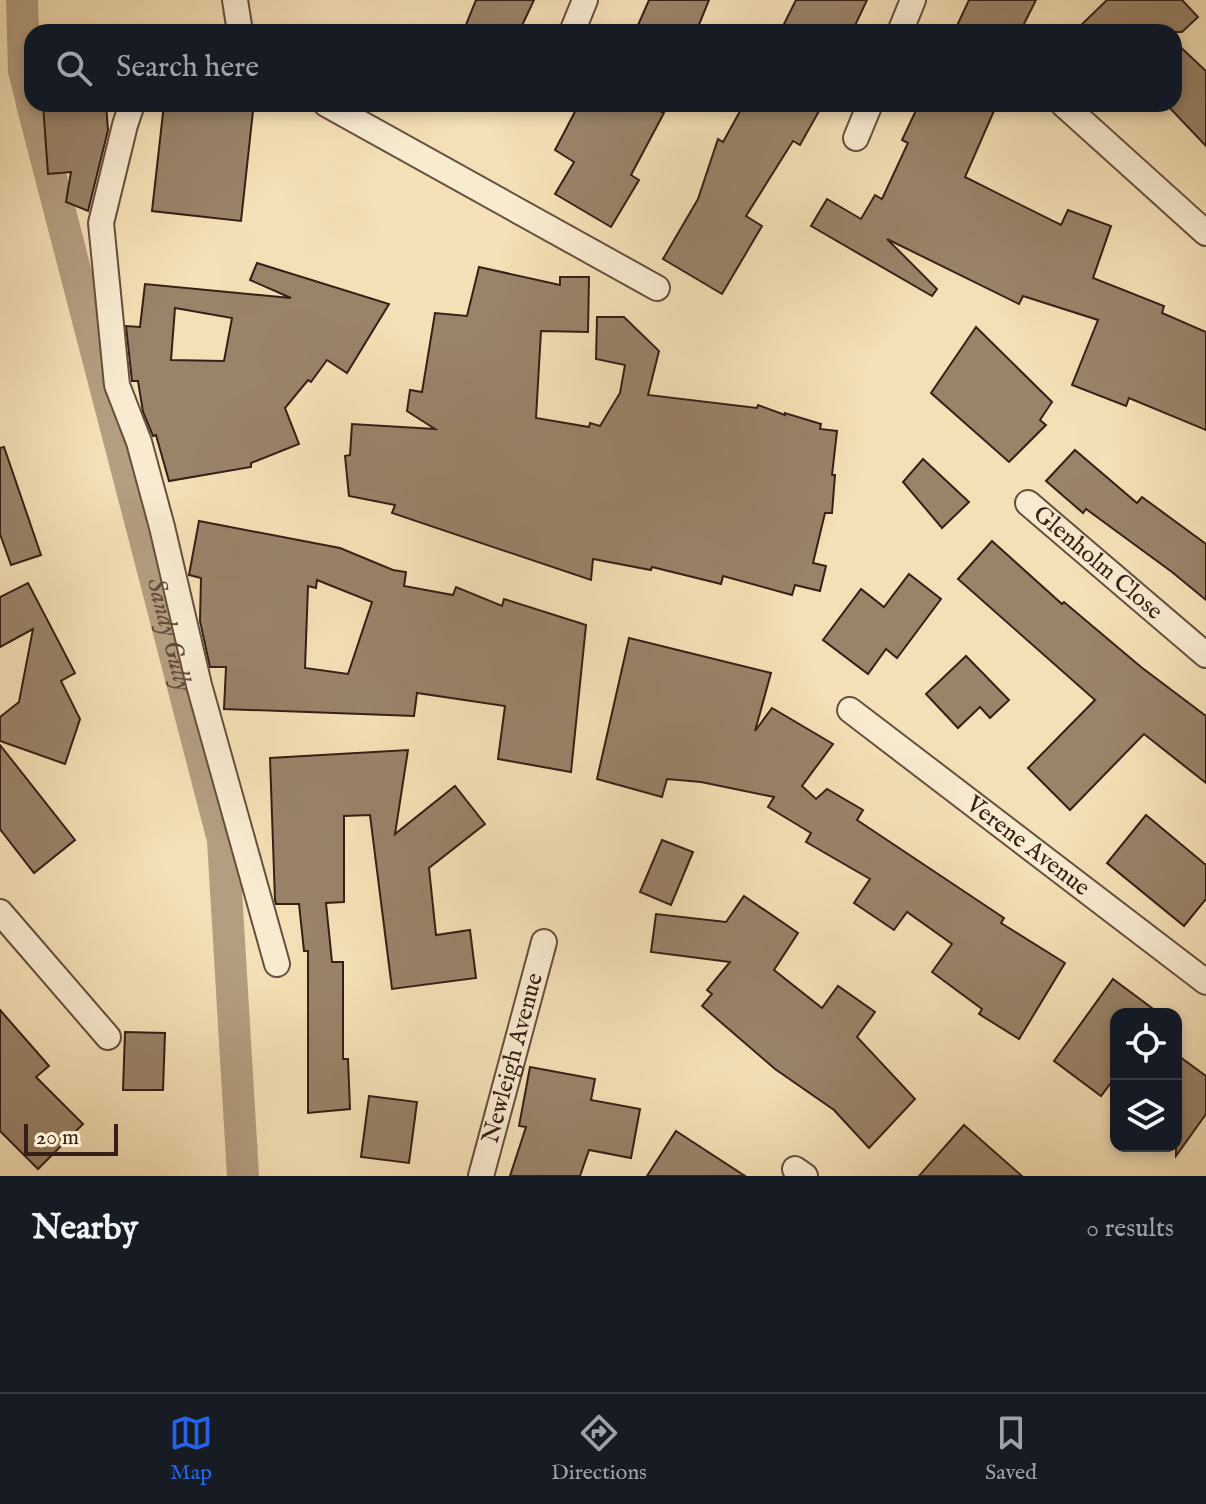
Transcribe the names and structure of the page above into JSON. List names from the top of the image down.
{
  "streets": {
    "street": ["Glenholm Close", "Verene Avenue", "Newleigh Avenue"]
  },
  "water": ["Sandy Gully"],
  "scale_bar": "20 m",
  "page": {
    "search": "Search here",
    "scale": "20 m",
    "heading": ["Nearby", "0 results"],
    "nav": ["Map", "Directions", "Saved"]
  }
}
